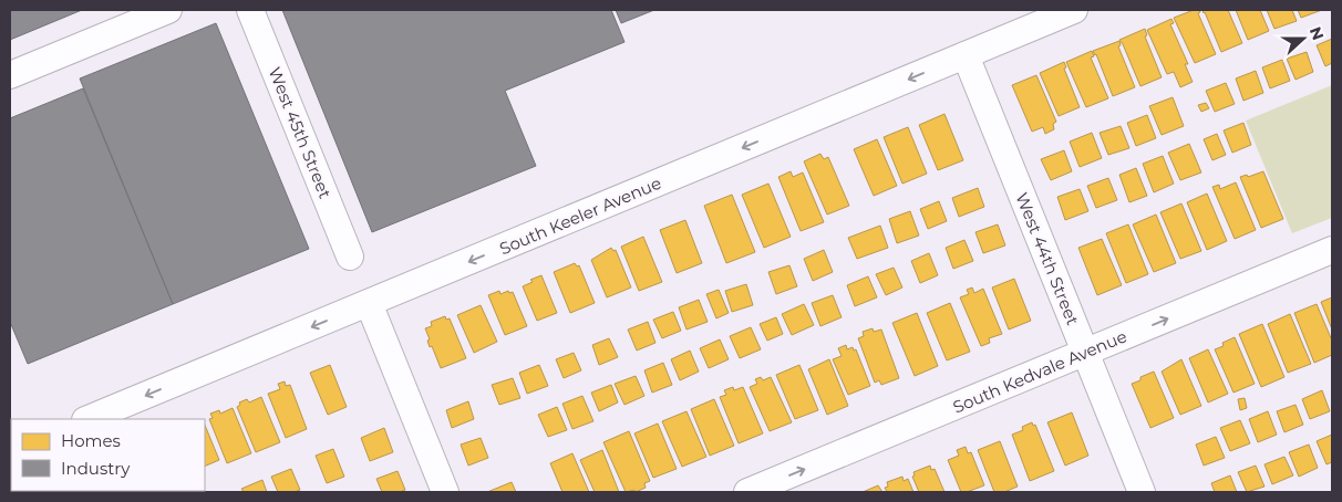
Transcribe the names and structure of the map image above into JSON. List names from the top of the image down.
{
  "streets": {
    "street": [
      "West 45th Street",
      "South Keeler Avenue",
      "West 44th Street",
      "South Kedvale Avenue"
    ]
  },
  "crossings": [
    ["South Keeler Avenue", "West 44th Street"],
    ["West 44th Street", "South Kedvale Avenue"]
  ],
  "one_way": ["South Keeler Avenue", "South Kedvale Avenue"],
  "legend": ["Homes", "Industry"],
  "north": "right"
}
